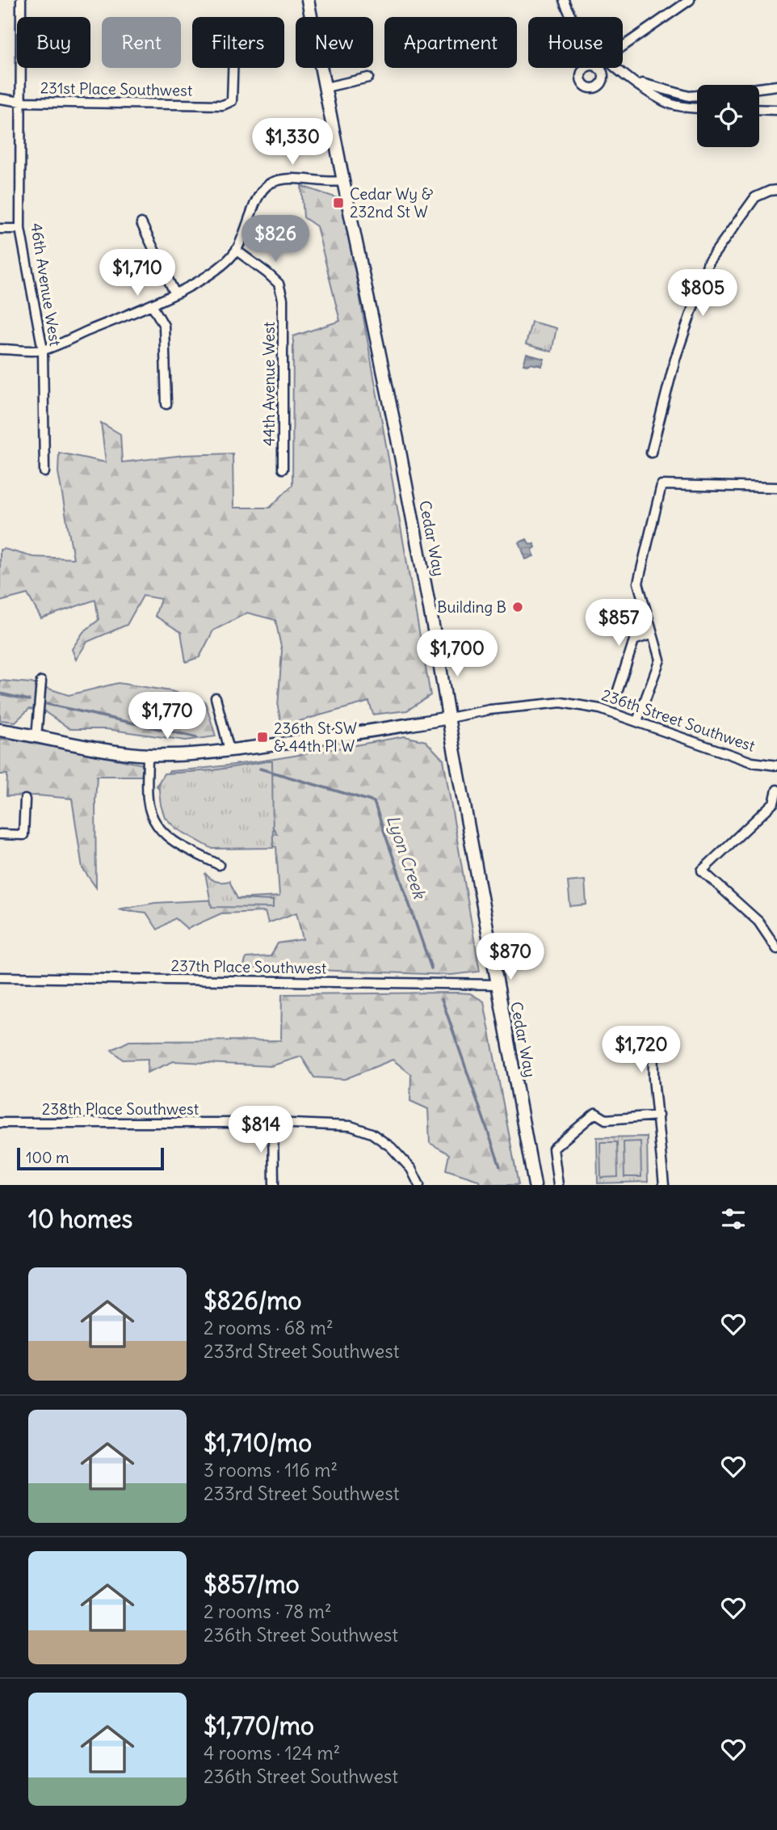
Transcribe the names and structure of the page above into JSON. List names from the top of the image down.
{
  "streets": {
    "main road": ["Cedar Way", "236th Street Southwest"],
    "street": [
      "231st Place Southwest",
      "46th Avenue West",
      "44th Avenue West",
      "237th Place Southwest",
      "238th Place Southwest"
    ]
  },
  "crossings": [
    ["231st Place Southwest", "46th Avenue West"],
    ["Cedar Way", "236th Street Southwest"],
    ["Cedar Way", "237th Place Southwest"]
  ],
  "water": ["Lyon Creek"],
  "places": {
    "transit": ["Cedar Wy & 232nd St W", "236th St SW & 44th Pl W"],
    "other": ["Building B"]
  },
  "scale_bar": "100 m",
  "page": {
    "chip": [
      "Buy",
      "Rent",
      "Filters",
      "New",
      "Apartment",
      "House"
    ],
    "price": [
      "$1,330",
      "$826",
      "$1,710",
      "$805",
      "$857",
      "$1,700",
      "$1,770",
      "$870",
      "$1,720",
      "$814"
    ],
    "scale": "100 m",
    "heading": "10 homes",
    "list": [
      {
        "name": "$826/mo",
        "note": "2 rooms · 68 m² · 233rd Street Southwest"
      },
      {
        "name": "$1,710/mo",
        "note": "3 rooms · 116 m² · 233rd Street Southwest"
      },
      {
        "name": "$857/mo",
        "note": "2 rooms · 78 m² · 236th Street Southwest"
      },
      {
        "name": "$1,770/mo",
        "note": "4 rooms · 124 m² · 236th Street Southwest"
      }
    ]
  }
}
